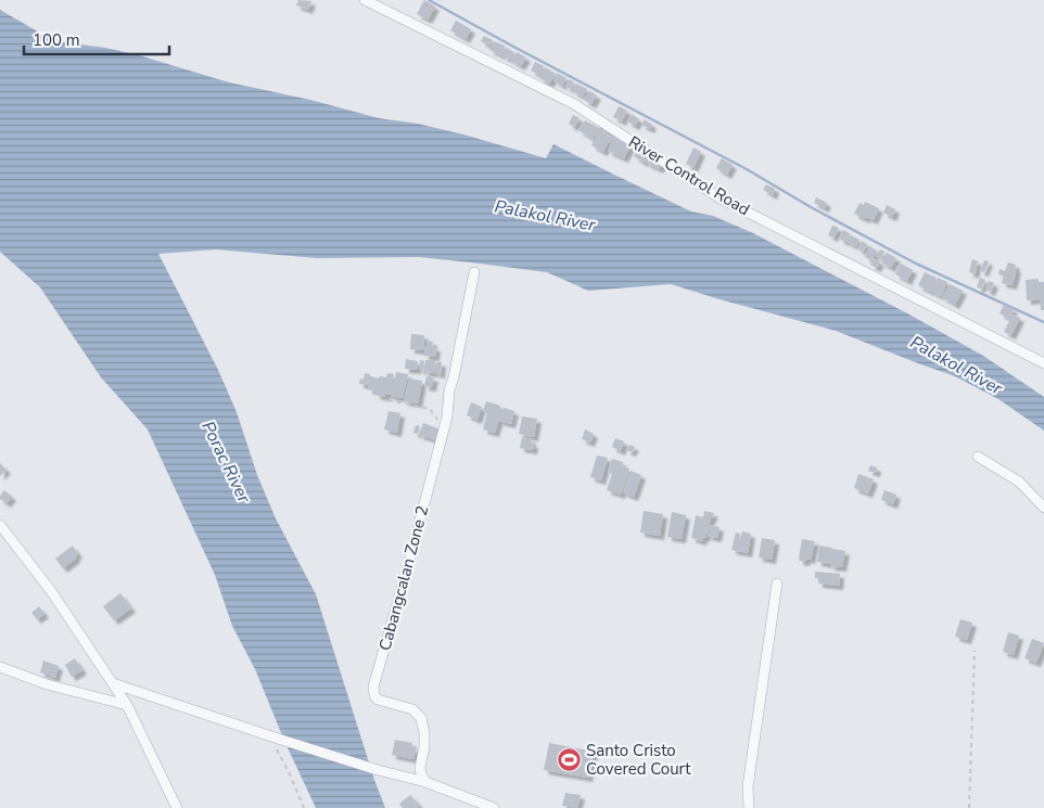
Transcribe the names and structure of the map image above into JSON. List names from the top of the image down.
{
  "streets": {
    "street": ["River Control Road", "Cabangcalan Zone 2"]
  },
  "water": ["Palakol River", "Porac River"],
  "places": {
    "sports": ["Santo Cristo Covered Court"]
  },
  "scale_bar": "100 m"
}
